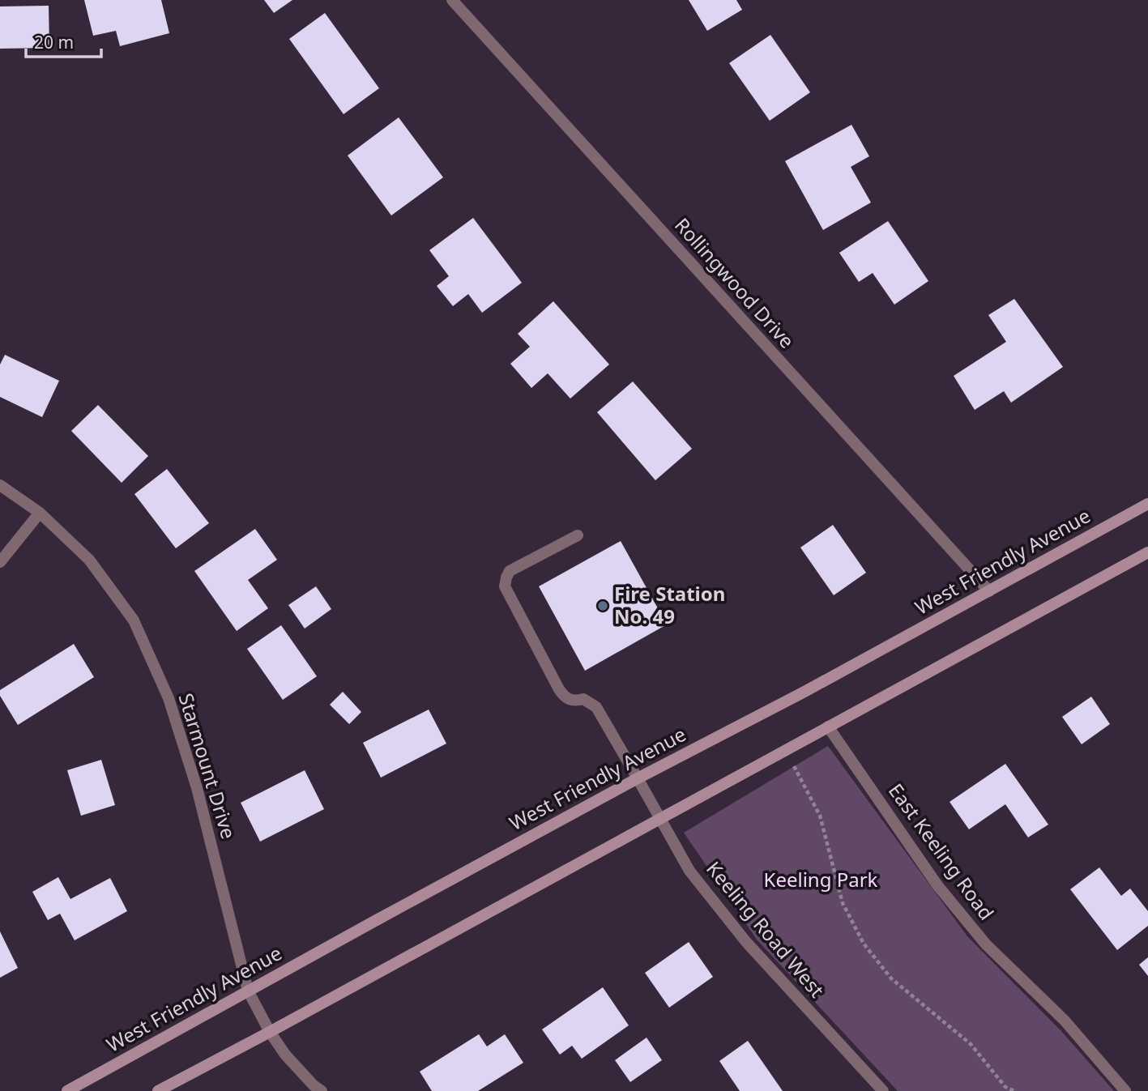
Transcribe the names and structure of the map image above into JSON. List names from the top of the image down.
{
  "streets": {
    "main road": ["West Friendly Avenue"],
    "street": [
      "Rollingwood Drive",
      "Starmount Drive",
      "East Keeling Road",
      "Keeling Road West"
    ]
  },
  "crossings": [
    ["Rollingwood Drive", "West Friendly Avenue"],
    ["West Friendly Avenue", "Starmount Drive"],
    ["West Friendly Avenue", "Keeling Road West"]
  ],
  "parks": ["Keeling Park"],
  "places": ["Fire Station No. 49"],
  "scale_bar": "20 m"
}
